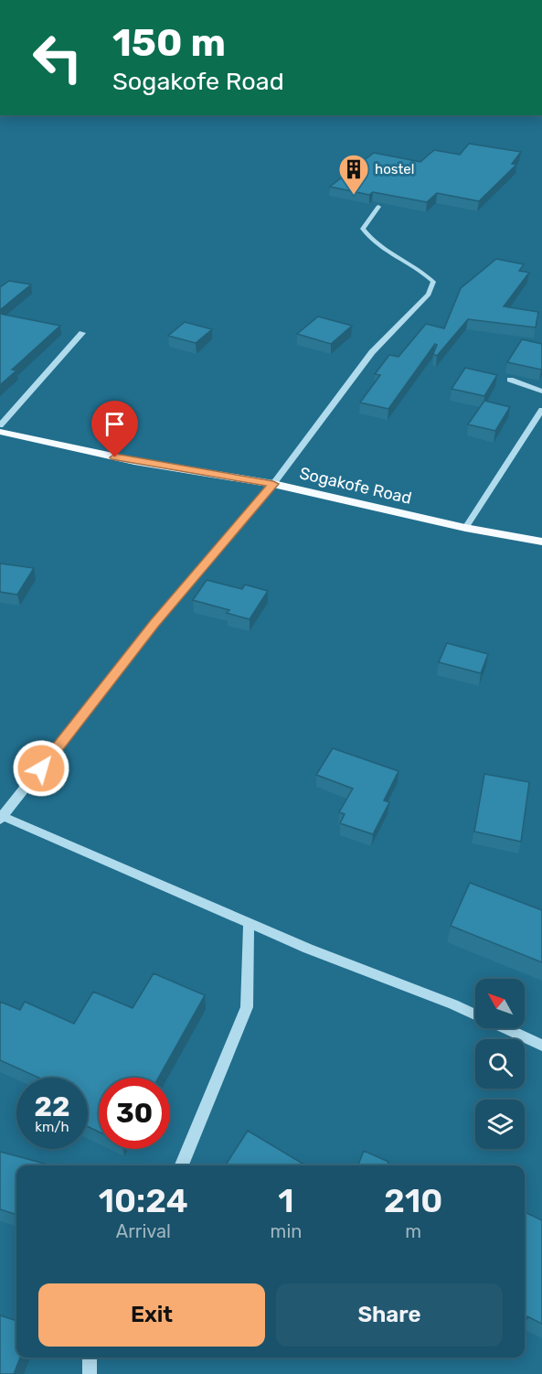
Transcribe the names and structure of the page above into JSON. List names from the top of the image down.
{
  "streets": {
    "main road": ["Sogakofe Road"]
  },
  "places": {
    "building": ["hostel"]
  },
  "north": "top left",
  "page": {
    "turn": ["150 m", "Sogakofe Road"],
    "speed": "22 km/h",
    "limit": "30",
    "eta": [
      "10:24",
      "Arrival",
      "1",
      "min",
      "210",
      "m"
    ],
    "buttons": ["Exit", "Share"]
  }
}
